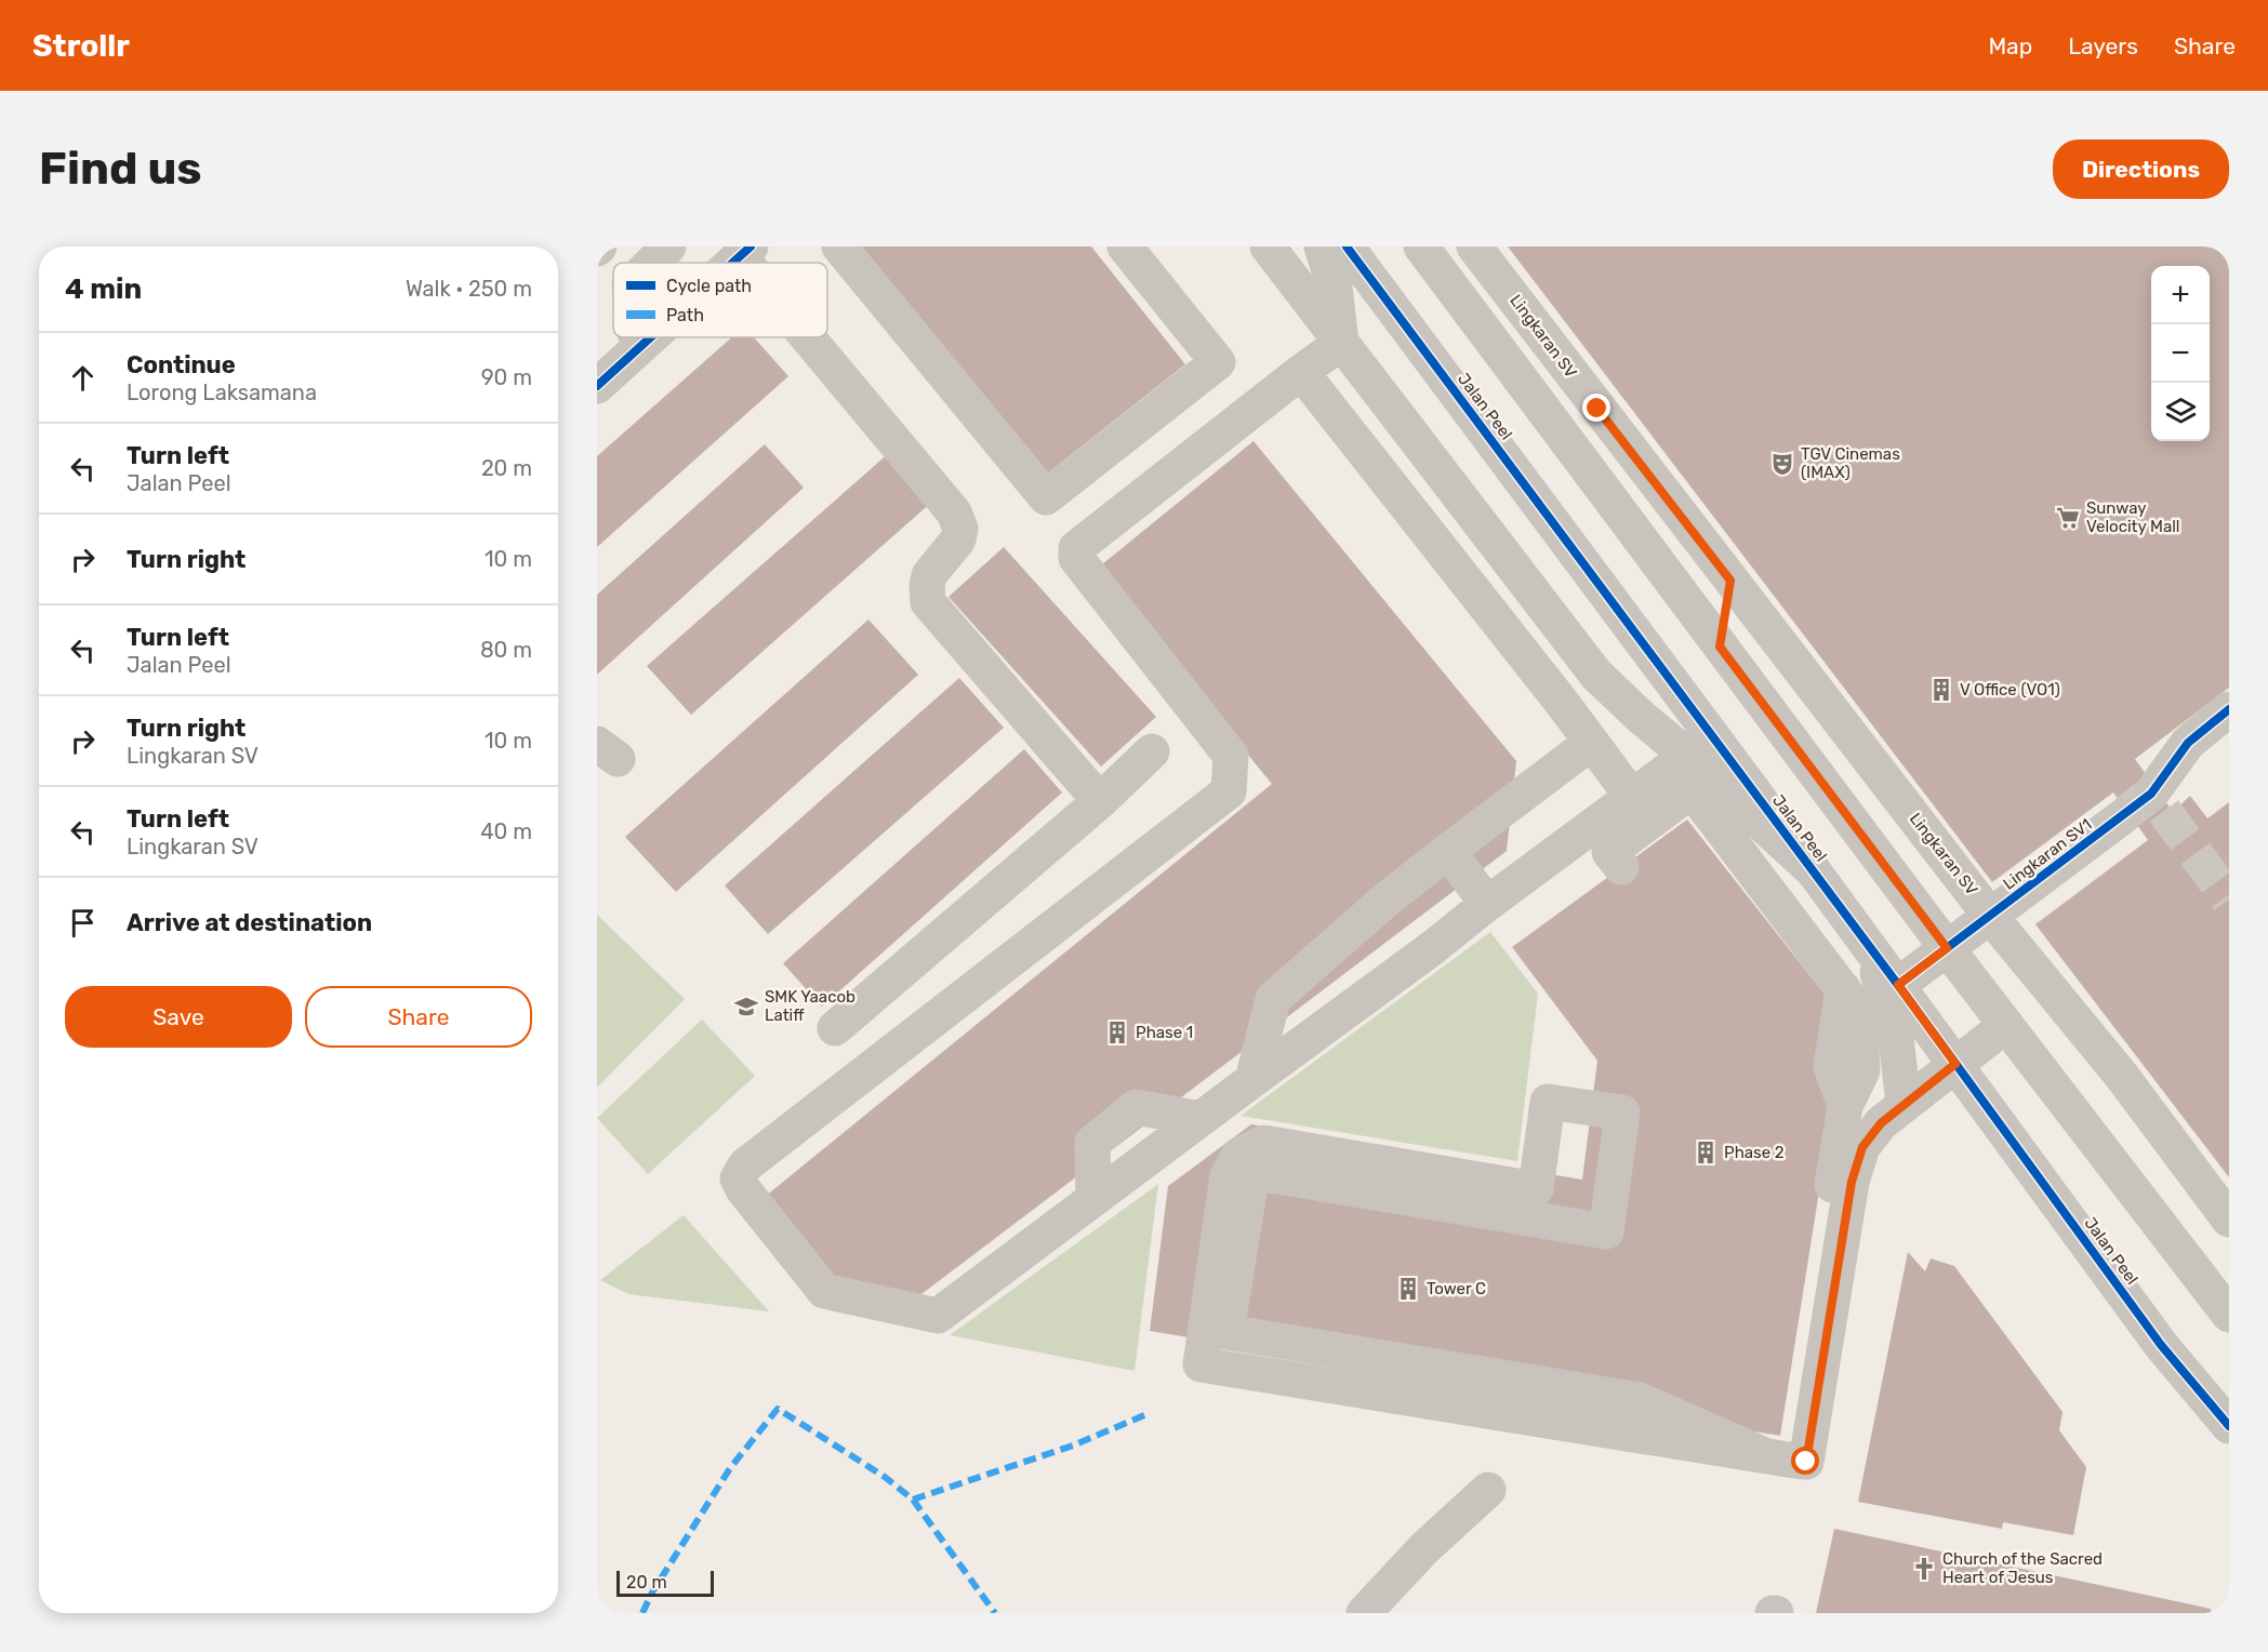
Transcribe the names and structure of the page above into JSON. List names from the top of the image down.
{
  "streets": {
    "street": ["Lingkaran SV", "Jalan Peel", "Lingkaran SV1"]
  },
  "crossings": [
    ["Lingkaran SV", "Lingkaran SV1"],
    ["Jalan Peel", "Lingkaran SV1"]
  ],
  "places": {
    "theatre": ["TGV Cinemas (IMAX)"],
    "supermarket": ["Sunway Velocity Mall"],
    "building": [
      "V Office (VO1)",
      "Phase 1",
      "Phase 2",
      "Tower C"
    ],
    "school or university": ["SMK Yaacob Latiff"],
    "church": ["Church of the Sacred Heart of Jesus"]
  },
  "legend": ["Cycle path", "Path"],
  "scale_bar": "20 m",
  "page": {
    "header": "Strollr",
    "nav": ["Map", "Layers", "Share"],
    "buttons": [
      "Directions",
      ["Save", "Share"]
    ],
    "title": "Find us",
    "heading": ["4 min", "Walk · 250 m"],
    "map_buttons": ["+", "−"],
    "list": [
      ["Continue", "Lorong Laksamana", "90 m"],
      ["Turn left", "Jalan Peel", "20 m"],
      ["Turn right", "10 m"],
      ["Turn left", "Jalan Peel", "80 m"],
      ["Turn right", "Lingkaran SV", "10 m"],
      ["Turn left", "Lingkaran SV", "40 m"],
      "Arrive at destination"
    ],
    "scale": "20 m"
  }
}
